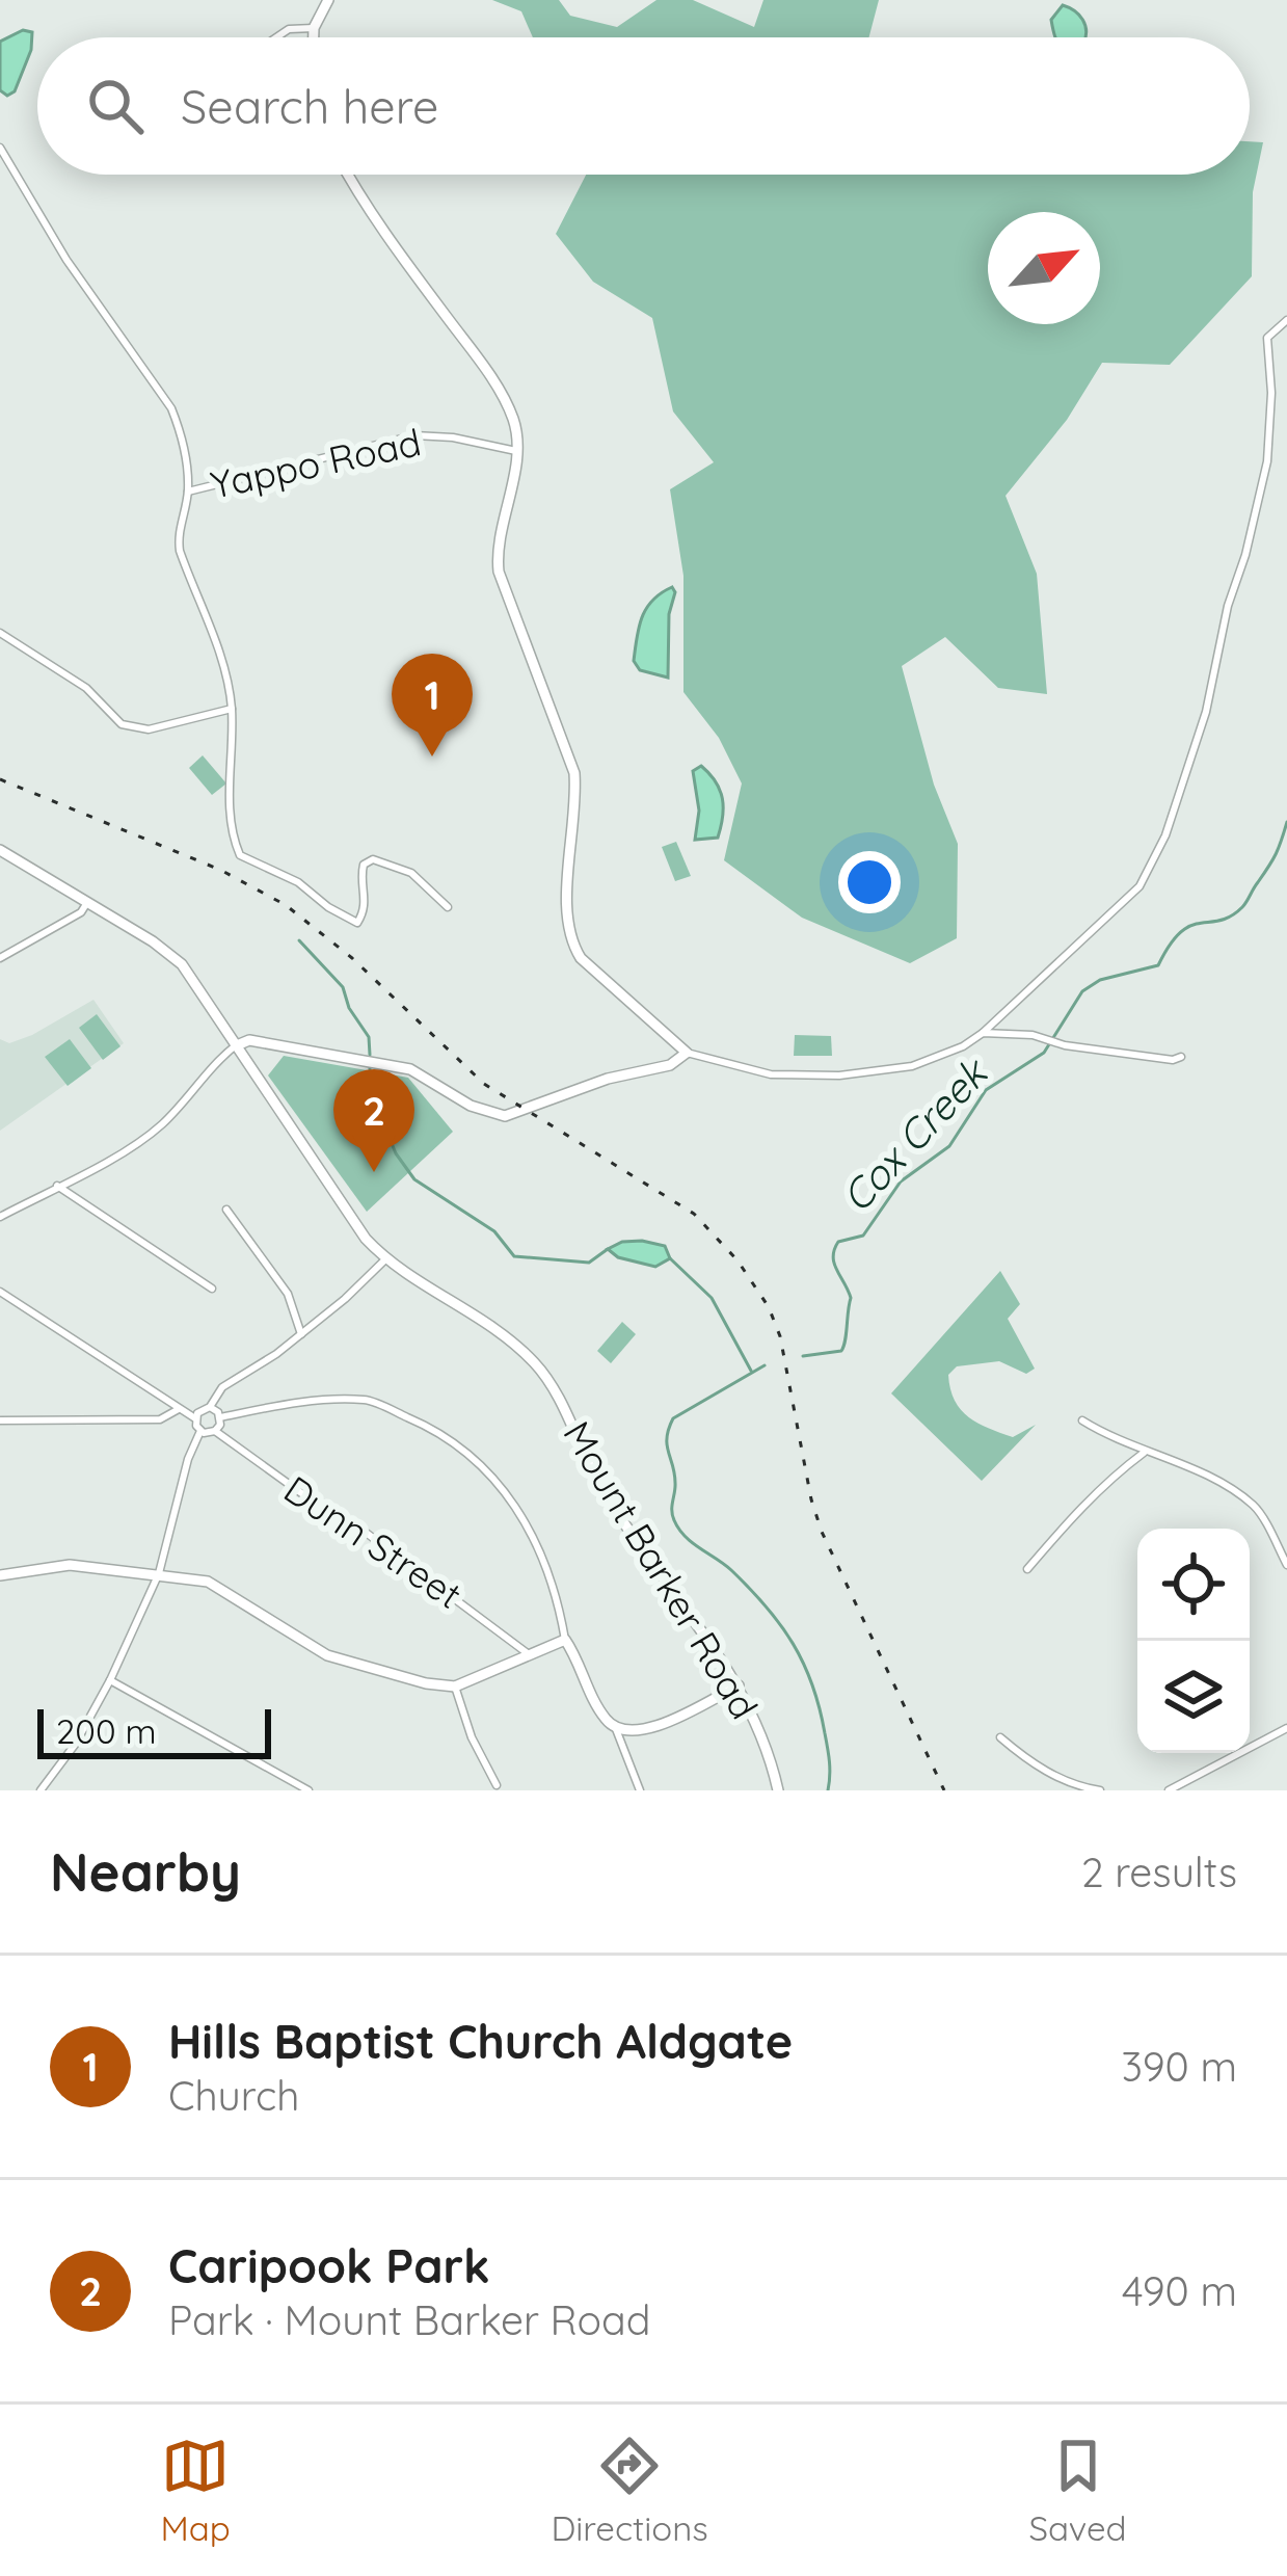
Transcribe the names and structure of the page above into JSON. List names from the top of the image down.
{
  "streets": {
    "main road": ["Mount Barker Road"],
    "street": ["Yappo Road", "Dunn Street"]
  },
  "water": ["Cox Creek"],
  "scale_bar": "200 m",
  "north": "top right",
  "page": {
    "search": "Search here",
    "pins": ["1", "2"],
    "scale": "200 m",
    "heading": ["Nearby", "2 results"],
    "list": [
      {
        "mark": "1",
        "name": "Hills Baptist Church Aldgate",
        "note": "Church",
        "value": "390 m"
      },
      {
        "mark": "2",
        "name": "Caripook Park",
        "note": "Park · Mount Barker Road",
        "value": "490 m"
      }
    ],
    "nav": ["Map", "Directions", "Saved"]
  }
}
